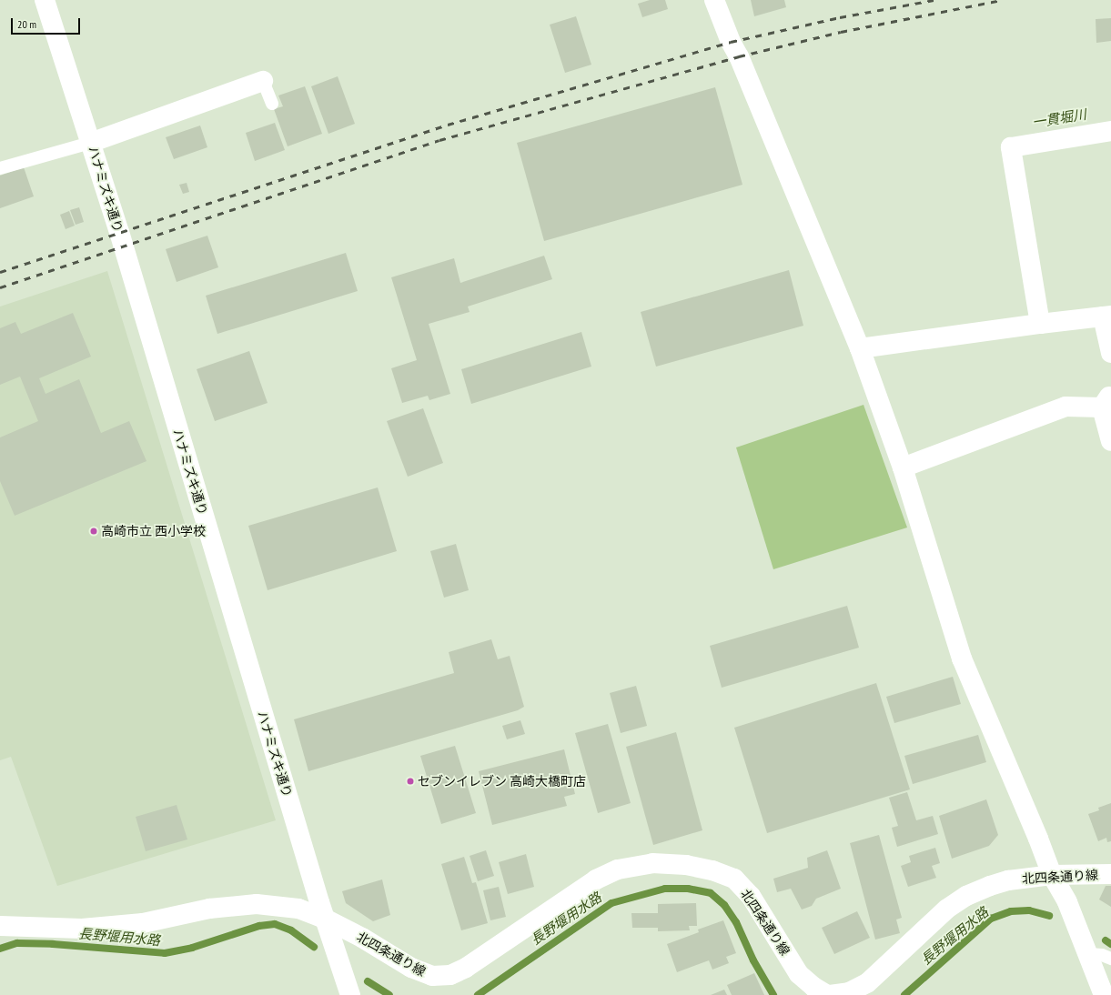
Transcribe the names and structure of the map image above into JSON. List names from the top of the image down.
{
  "streets": {
    "street": ["ハナミズキ通り", "北四条通り線"]
  },
  "crossings": [
    ["ハナミズキ通り", "北四条通り線"]
  ],
  "water": ["一貫堀川", "長野堰用水路"],
  "places": ["高崎市立 西小学校", "セブンイレブン 高崎大橋町店"],
  "scale_bar": "20 m"
}
